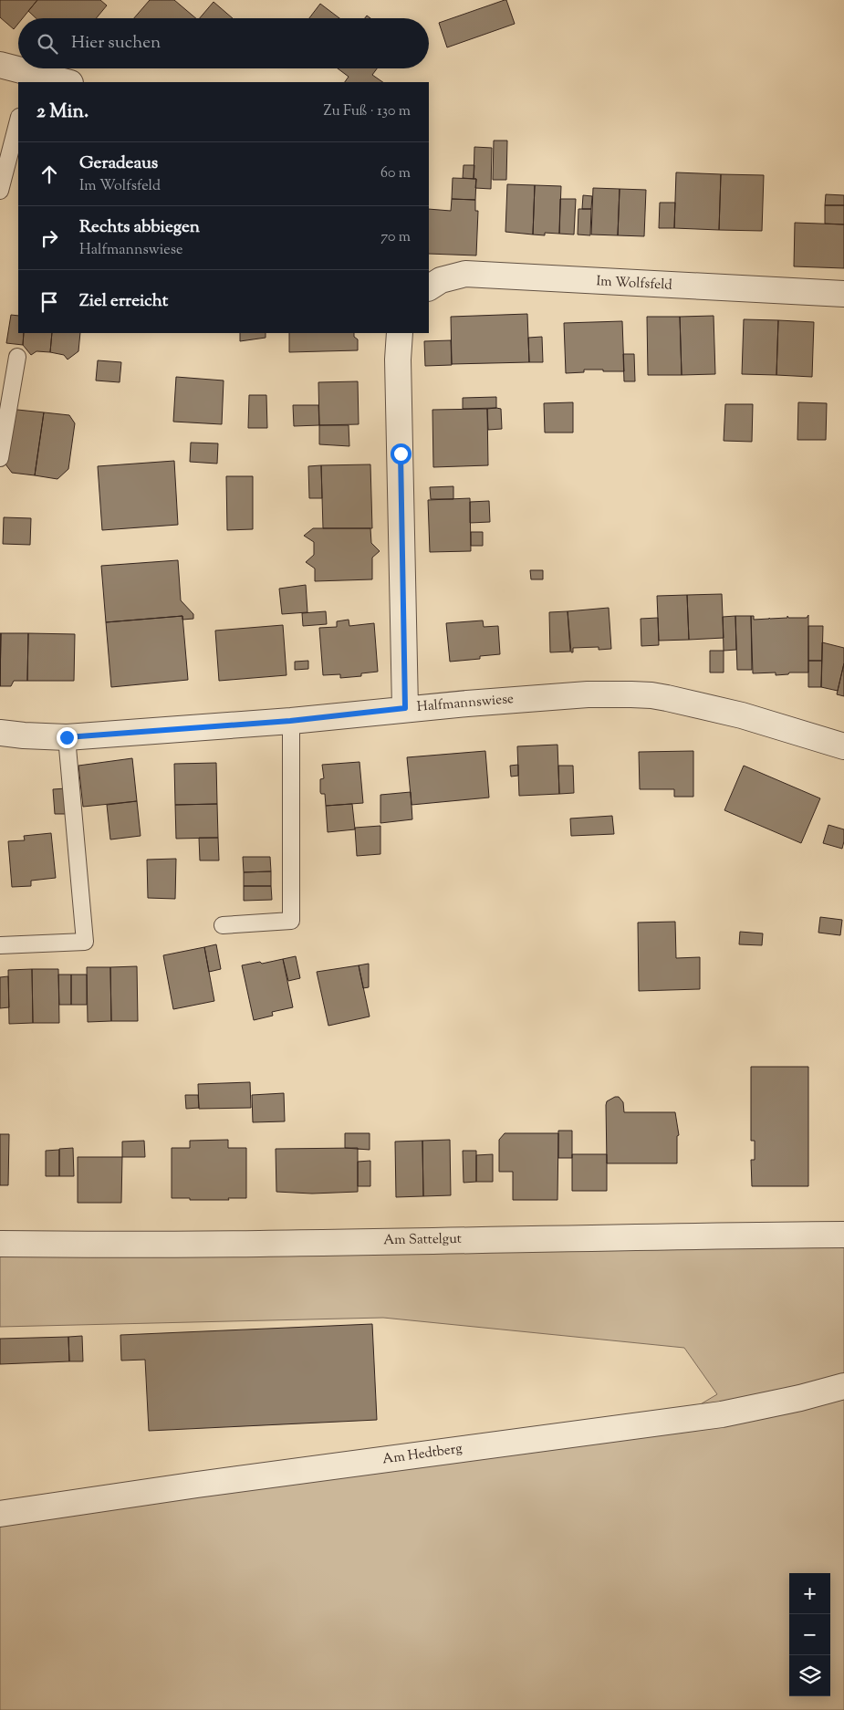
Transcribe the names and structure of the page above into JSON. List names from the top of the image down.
{
  "streets": {
    "street": [
      "Im Wolfsfeld",
      "Halfmannswiese",
      "Am Sattelgut",
      "Am Hedtberg"
    ]
  },
  "page": {
    "search": "Hier suchen",
    "heading": ["2 Min.", "Zu Fuß · 130 m"],
    "list": [
      ["Geradeaus", "Im Wolfsfeld", "60 m"],
      ["Rechts abbiegen", "Halfmannswiese", "70 m"],
      "Ziel erreicht"
    ],
    "map_buttons": ["+", "−"]
  }
}
